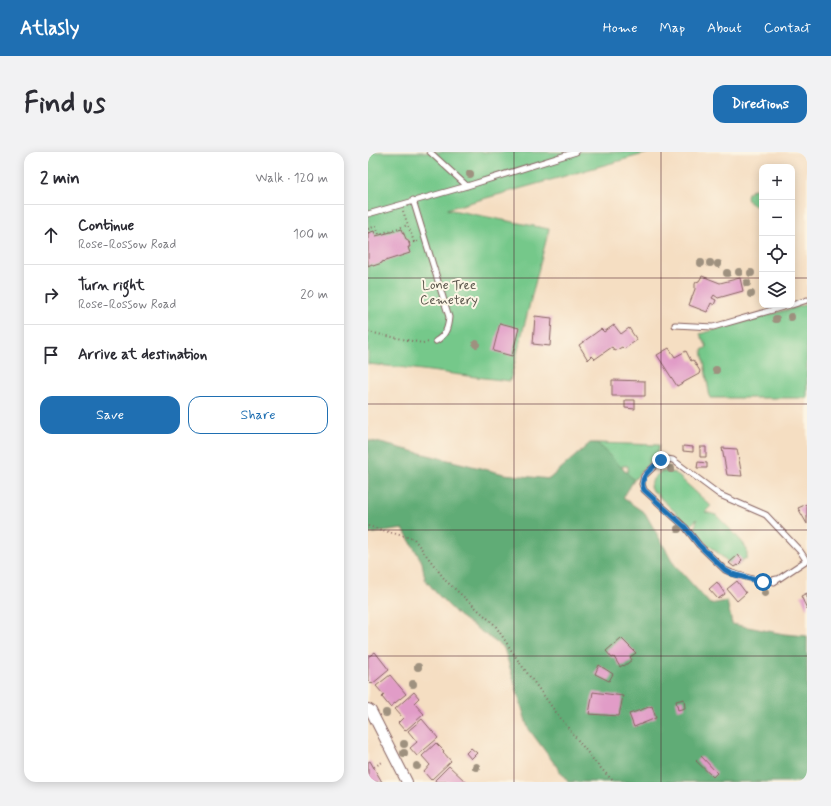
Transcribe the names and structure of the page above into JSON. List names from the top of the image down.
{
  "parks": ["Lone Tree Cemetery"],
  "page": {
    "header": "Atlasly",
    "nav": [
      "Home",
      "Map",
      "About",
      "Contact"
    ],
    "buttons": [
      "Directions",
      ["Save", "Share"]
    ],
    "title": "Find us",
    "heading": ["2 min", "Walk · 120 m"],
    "map_buttons": ["+", "−"],
    "list": [
      ["Continue", "Rose-Rossow Road", "100 m"],
      ["Turn right", "Rose-Rossow Road", "20 m"],
      "Arrive at destination"
    ]
  }
}
